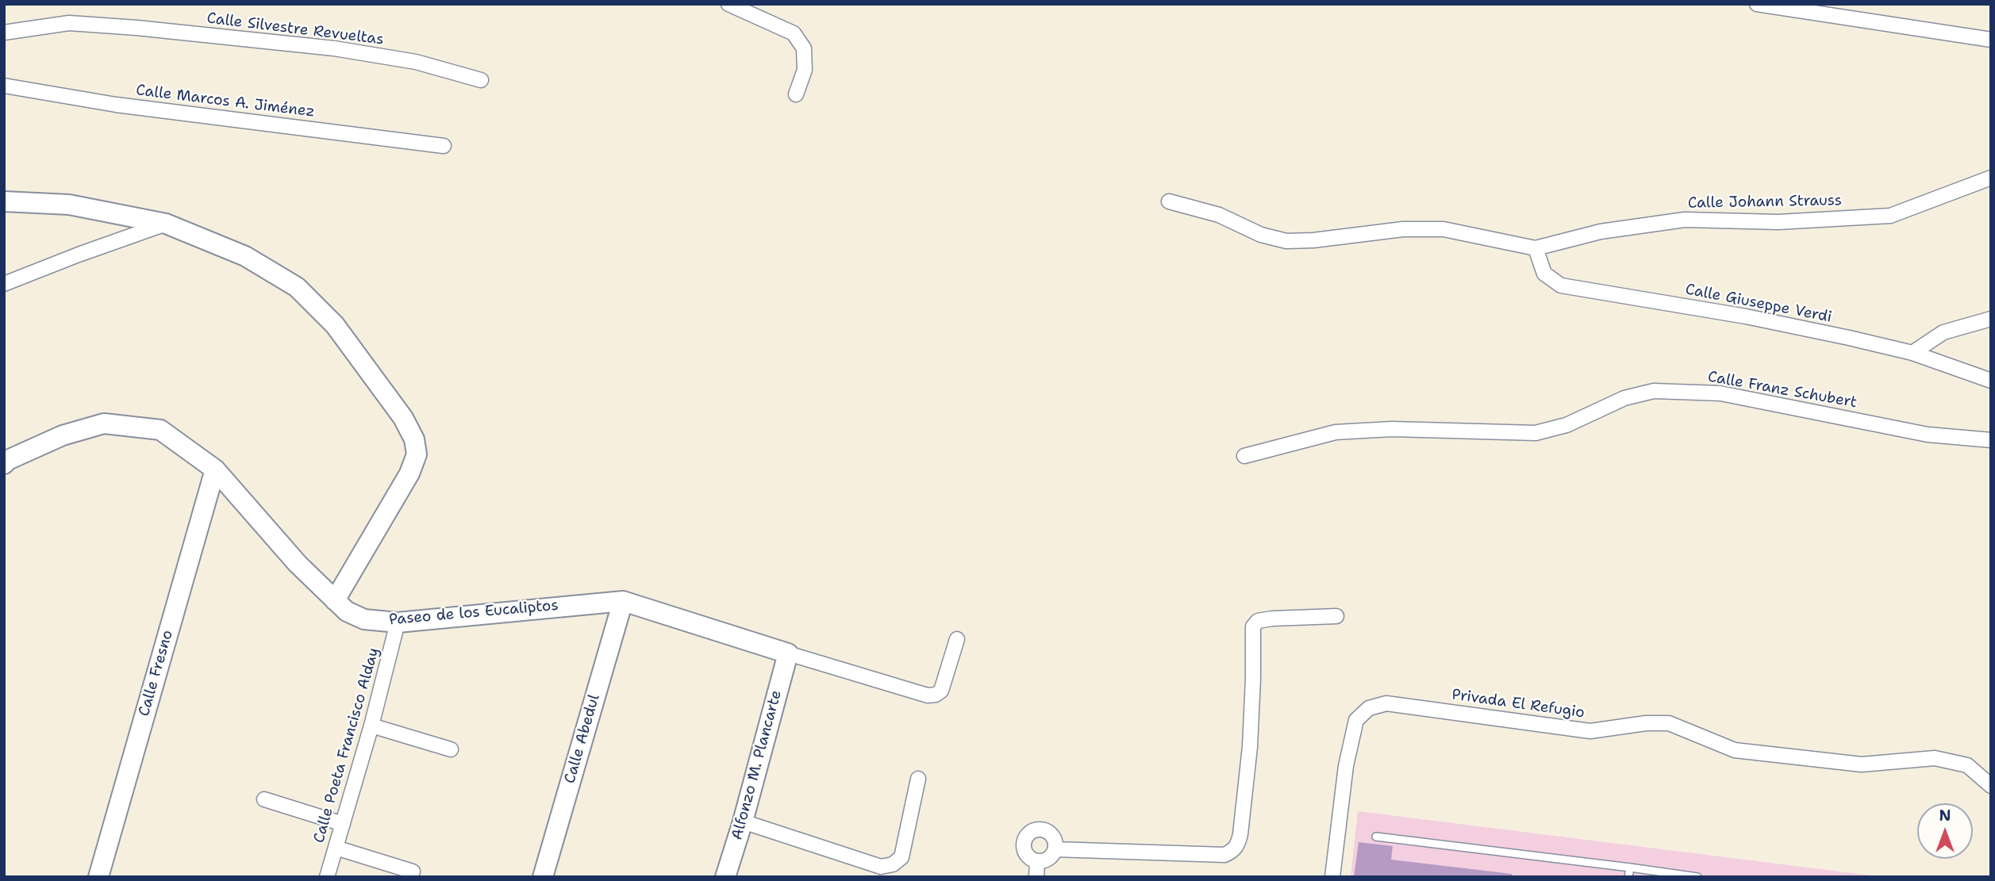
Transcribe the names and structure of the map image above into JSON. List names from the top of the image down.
{
  "streets": {
    "street": [
      "Calle Silvestre Revueltas",
      "Calle Marcos A. Jiménez",
      "Calle Johann Strauss",
      "Calle Giuseppe Verdi",
      "Calle Franz Schubert",
      "Paseo de los Eucaliptos",
      "Calle Fresno",
      "Privada El Refugio",
      "Calle Abedul",
      "Calle Poeta Francisco Alday",
      "Alfonzo M. Plancarte"
    ]
  },
  "crossings": [
    ["Calle Johann Strauss", "Calle Giuseppe Verdi"],
    ["Paseo de los Eucaliptos", "Calle Fresno"],
    ["Paseo de los Eucaliptos", "Calle Abedul"],
    ["Paseo de los Eucaliptos", "Calle Poeta Francisco Alday"],
    ["Paseo de los Eucaliptos", "Alfonzo M. Plancarte"]
  ],
  "north": "top"
}
